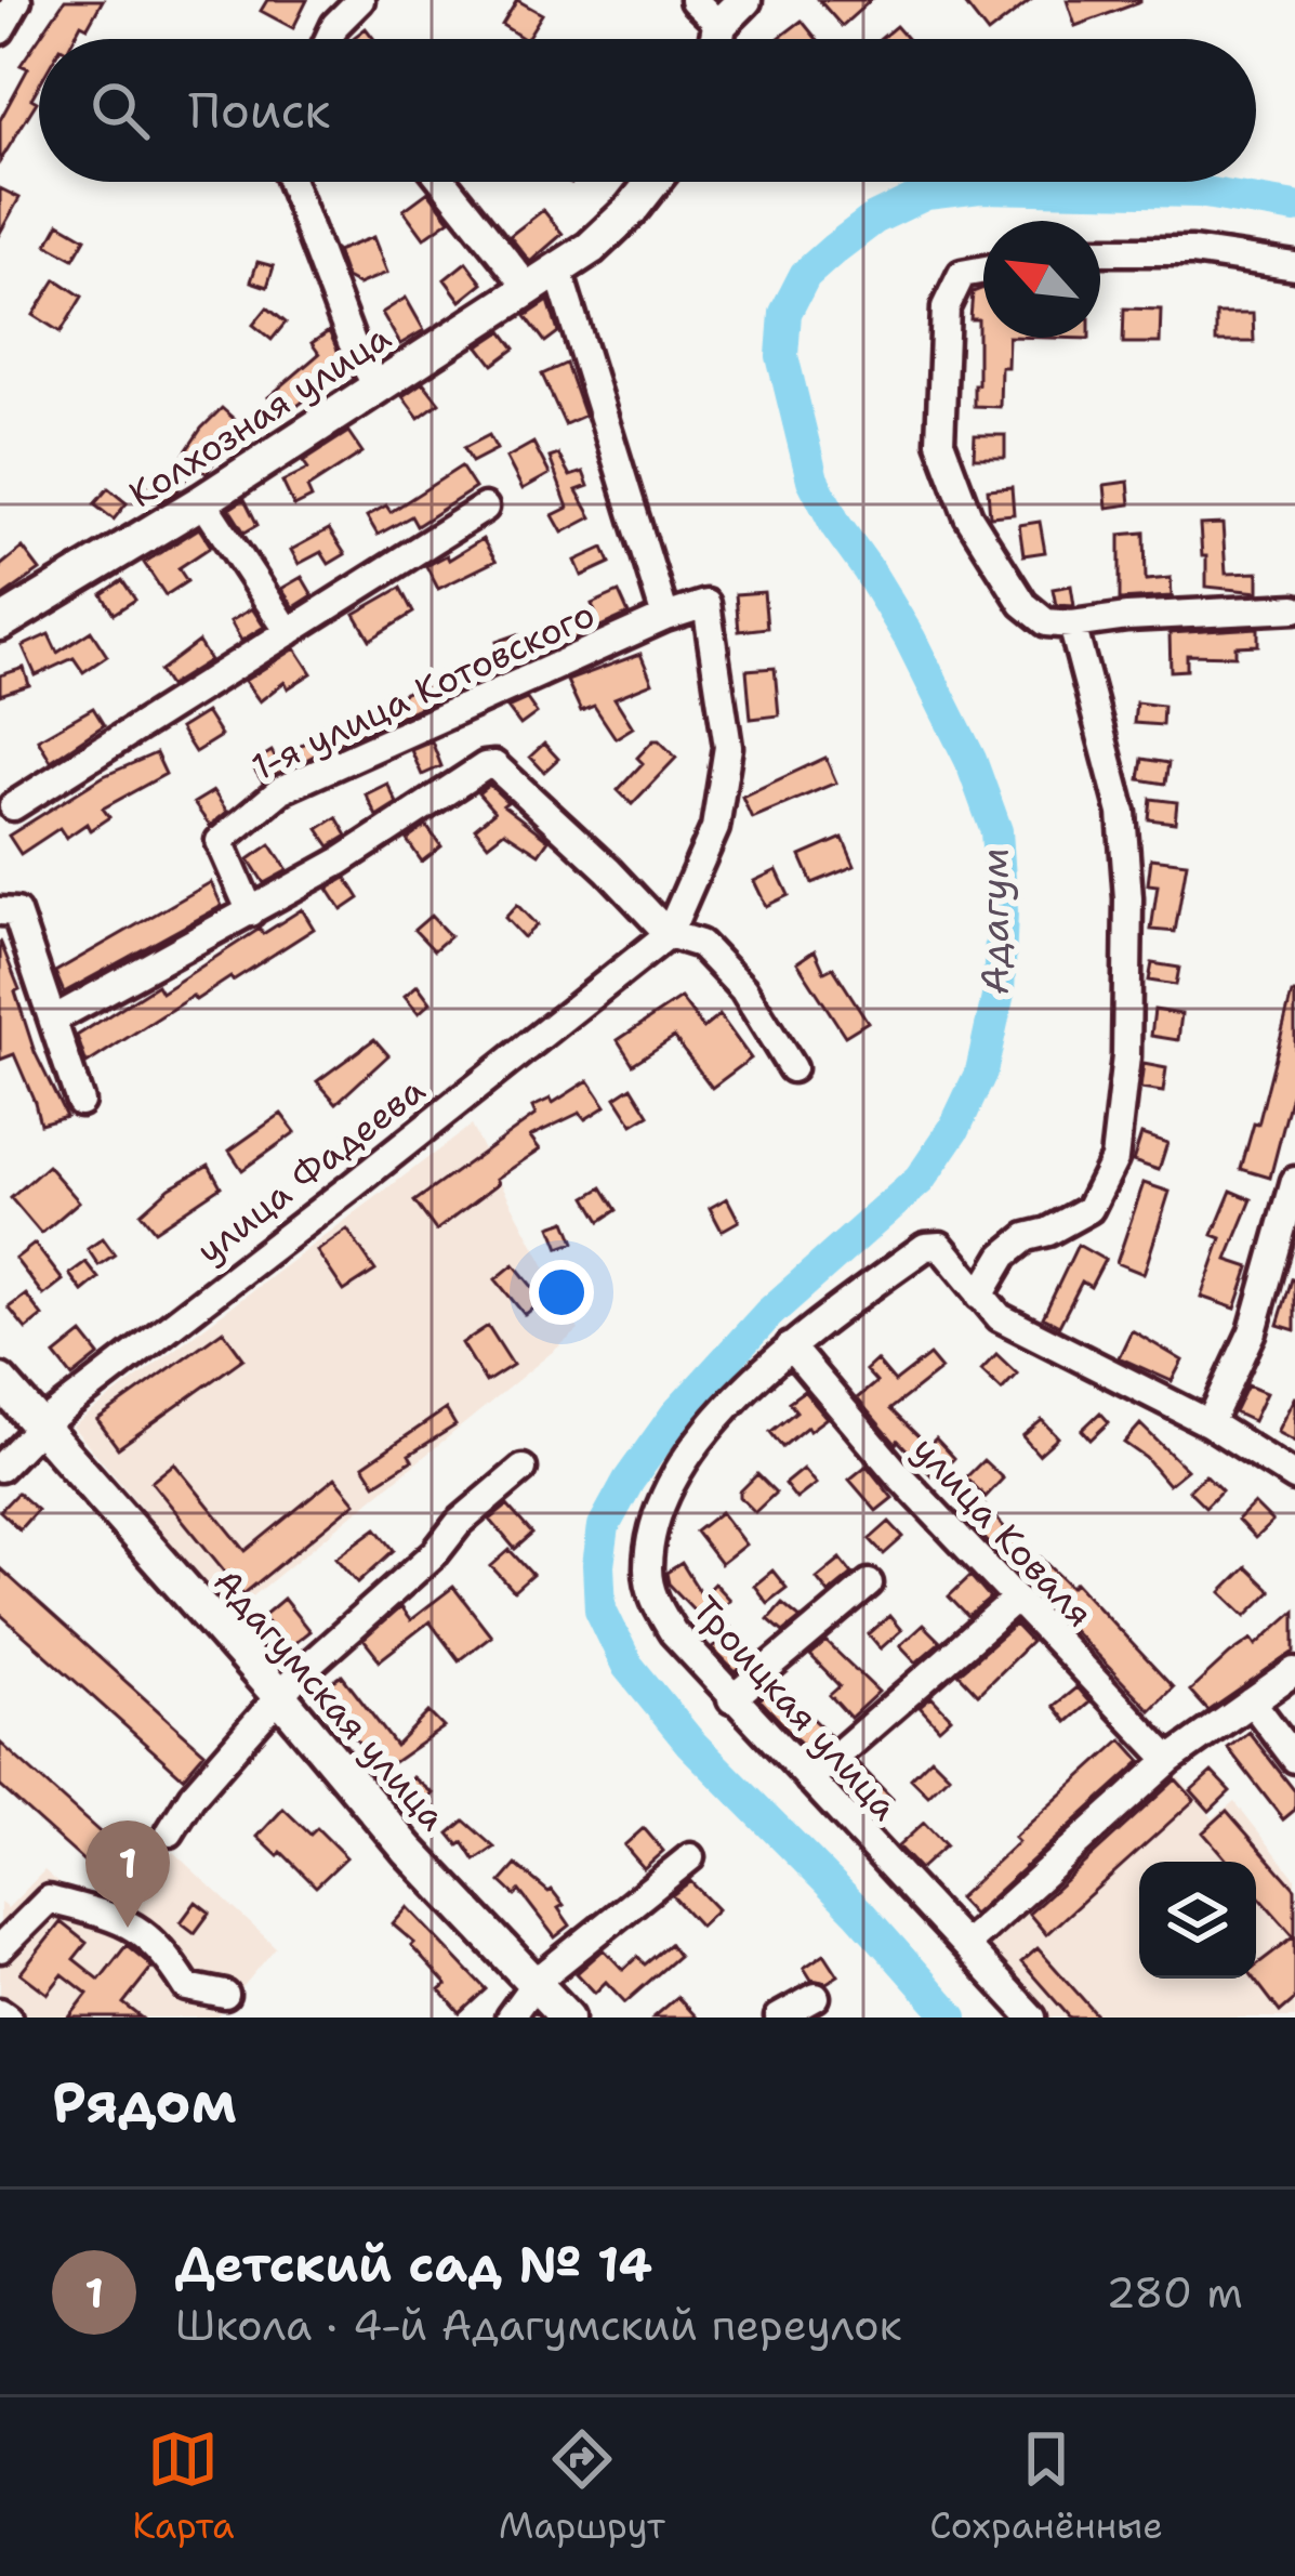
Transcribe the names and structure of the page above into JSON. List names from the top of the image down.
{
  "streets": {
    "main road": ["Колхозная улица", "Адагумская улица"],
    "street": [
      "1-я улица Котовского",
      "улица Фадеева",
      "улица Коваля",
      "Троицкая улица"
    ]
  },
  "crossings": [
    ["1-я улица Котовского", "улица Фадеева"],
    ["улица Фадеева", "Адагумская улица"],
    ["улица Коваля", "Троицкая улица"]
  ],
  "water": ["Адагум"],
  "north": "top left",
  "page": {
    "search": "Поиск",
    "pins": "1",
    "heading": "Рядом",
    "list": [
      {
        "mark": "1",
        "name": "Детский сад № 14",
        "note": "Школа · 4-й Адагумский переулок",
        "value": "280 m"
      }
    ],
    "nav": ["Карта", "Маршрут", "Сохранённые"]
  }
}
